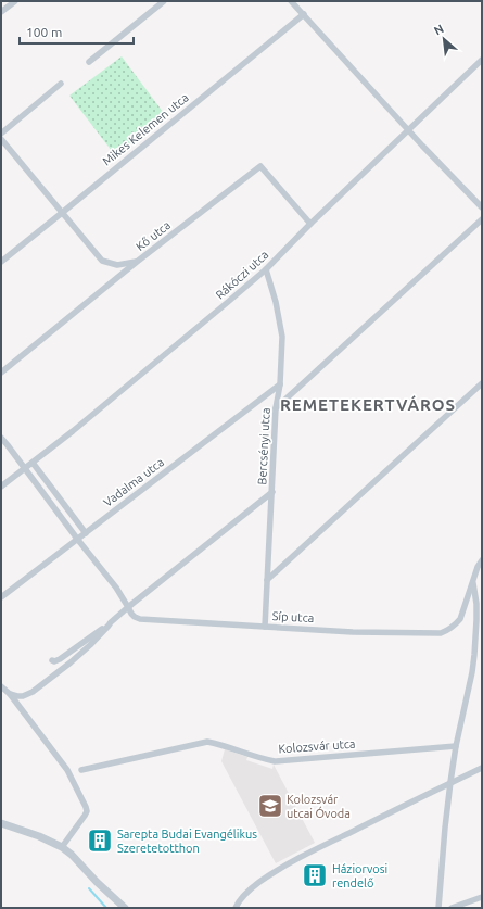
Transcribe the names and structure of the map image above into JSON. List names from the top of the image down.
{
  "streets": {
    "street": [
      "Mikes Kelemen utca",
      "Kő utca",
      "Rákóczi utca",
      "Bercsényi utca",
      "Vadalma utca",
      "Síp utca",
      "Kolozsvár utca"
    ]
  },
  "crossings": [
    ["Kő utca", "Rákóczi utca"],
    ["Rákóczi utca", "Bercsényi utca"],
    ["Bercsényi utca", "Vadalma utca"],
    ["Bercsényi utca", "Síp utca"]
  ],
  "districts": ["REMETEKERTVÁROS"],
  "places": {
    "school or university": ["Kolozsvár utcai Óvoda"],
    "building": ["Sarepta Budai Evangélikus Szeretetotthon", "Háziorvosi rendelő"]
  },
  "scale_bar": "100 m",
  "north": "top left"
}
